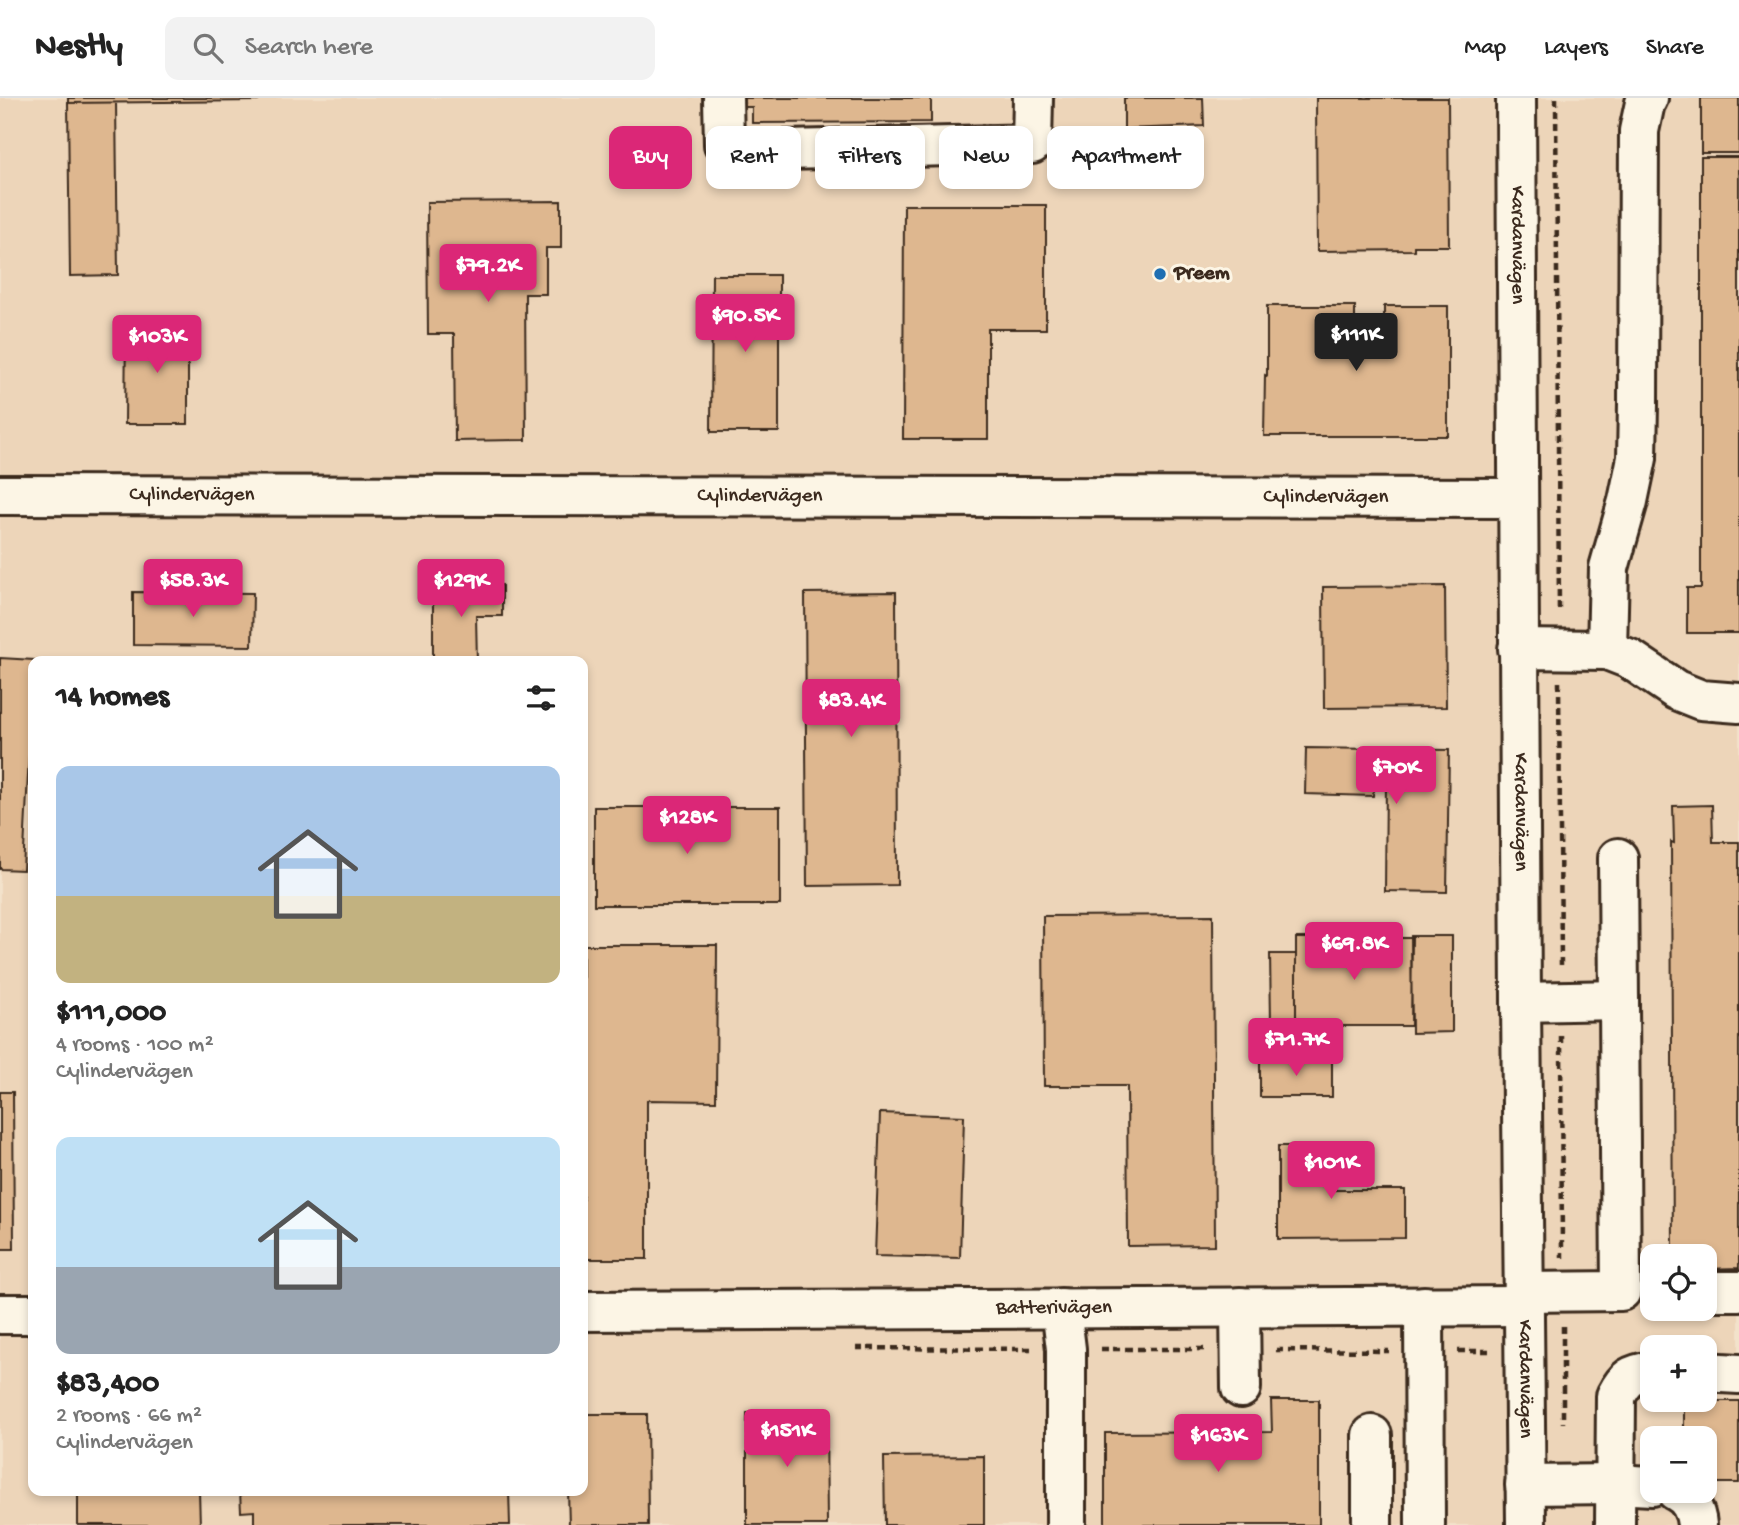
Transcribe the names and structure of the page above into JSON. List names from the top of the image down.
{
  "streets": {
    "street": ["Kardanvägen", "Cylindervägen", "Batterivägen"]
  },
  "crossings": [
    ["Kardanvägen", "Cylindervägen"],
    ["Kardanvägen", "Batterivägen"]
  ],
  "places": ["Preem"],
  "page": {
    "header": "Nestly",
    "search": "Search here",
    "nav": ["Map", "Layers", "Share"],
    "chip": [
      "Buy",
      "Rent",
      "Filters",
      "New",
      "Apartment"
    ],
    "price": [
      "$79.2K",
      "$90.5K",
      "$111K",
      "$103K",
      "$58.3K",
      "$129K",
      "$83.4K",
      "$70K",
      "$128K",
      "$69.8K",
      "$71.7K",
      "$101K",
      "$151K",
      "$163K"
    ],
    "heading": "14 homes",
    "list": [
      {
        "name": "$111,000",
        "note": "4 rooms · 100 m² · Cylindervägen"
      },
      {
        "name": "$83,400",
        "note": "2 rooms · 66 m² · Cylindervägen"
      }
    ],
    "map_buttons": ["+", "−"]
  }
}
